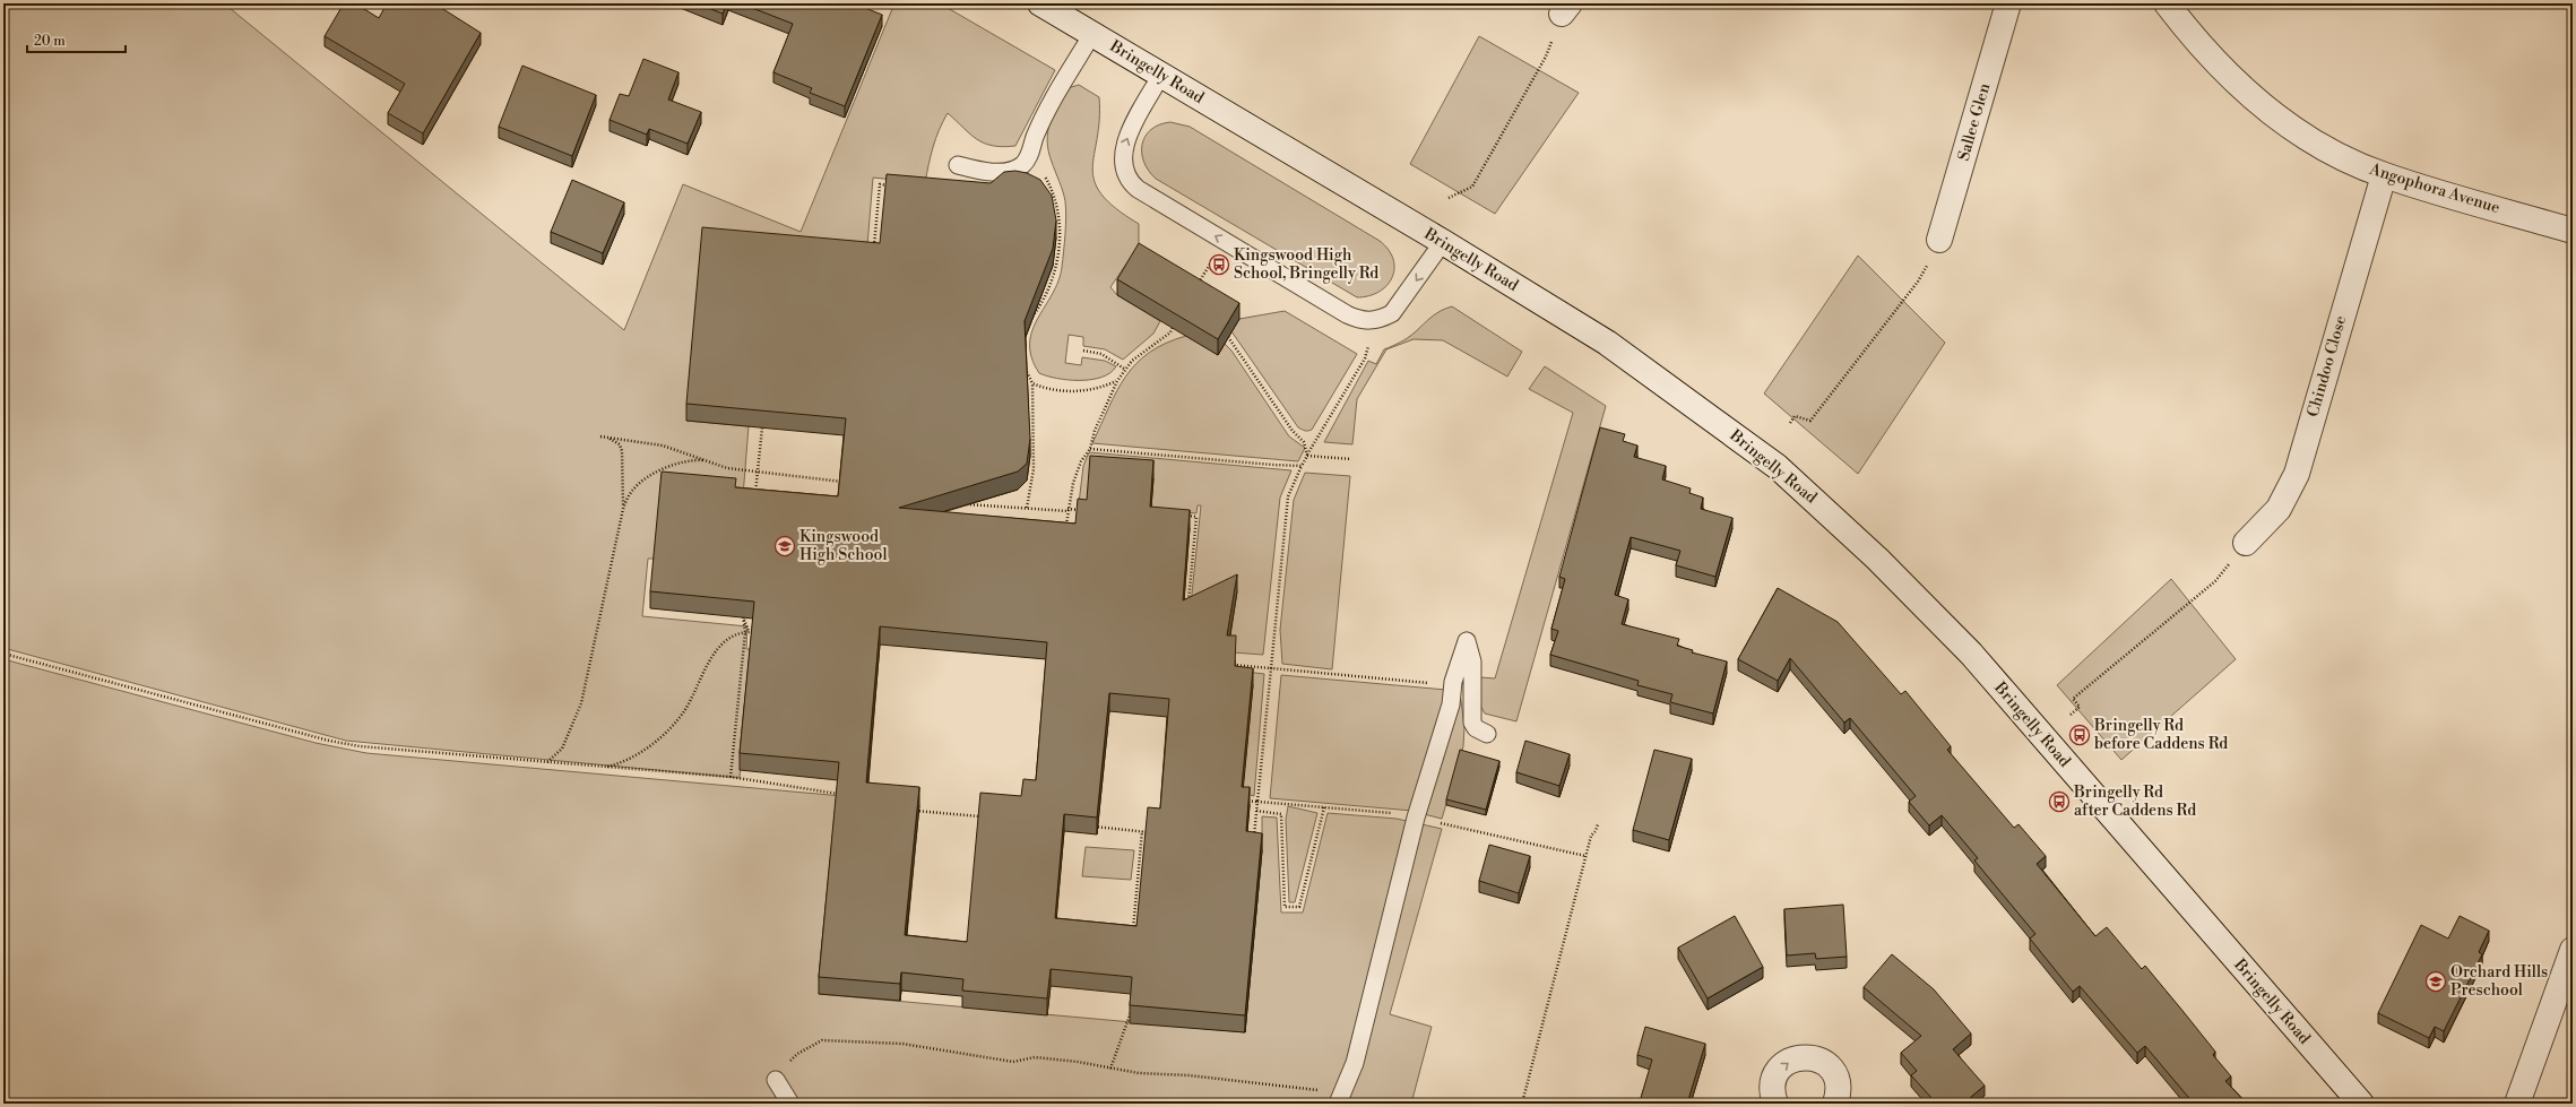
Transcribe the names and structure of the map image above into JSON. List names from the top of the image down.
{
  "streets": {
    "main road": [
      "Bringelly Road",
      "Sallee Glen",
      "Angophora Avenue",
      "Chindoo Close"
    ]
  },
  "crossings": [
    ["Angophora Avenue", "Chindoo Close"]
  ],
  "places": {
    "bus stop": ["Kingswood High School, Bringelly Rd", "Bringelly Rd before Caddens Rd", "Bringelly Rd after Caddens Rd"],
    "school or university": ["Kingswood High School", "Orchard Hills Preschool"]
  },
  "scale_bar": "20 m"
}
